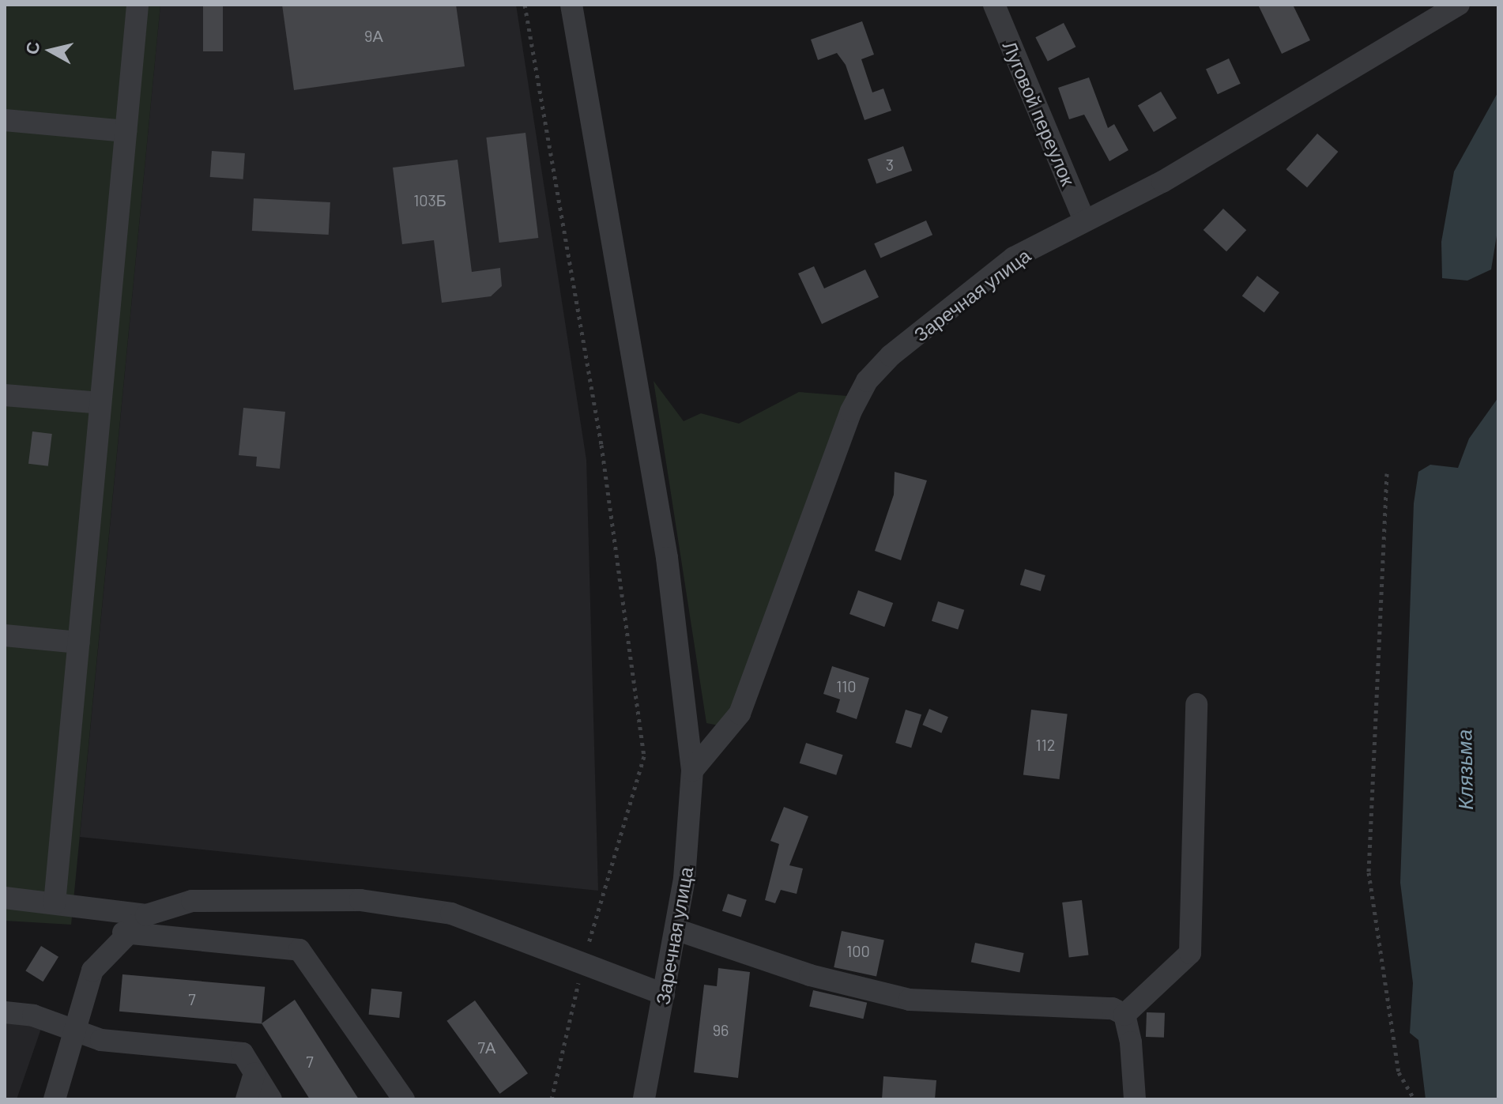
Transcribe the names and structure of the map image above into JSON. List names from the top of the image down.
{
  "streets": {
    "street": ["Луговой переулок", "Заречная улица"]
  },
  "crossings": [
    ["Луговой переулок", "Заречная улица"]
  ],
  "water": ["Клязьма"],
  "house_numbers": [
    "9А",
    "3",
    "103Б",
    "110",
    "112",
    "100",
    "7",
    "96",
    "7А",
    "7"
  ],
  "north": "left"
}
